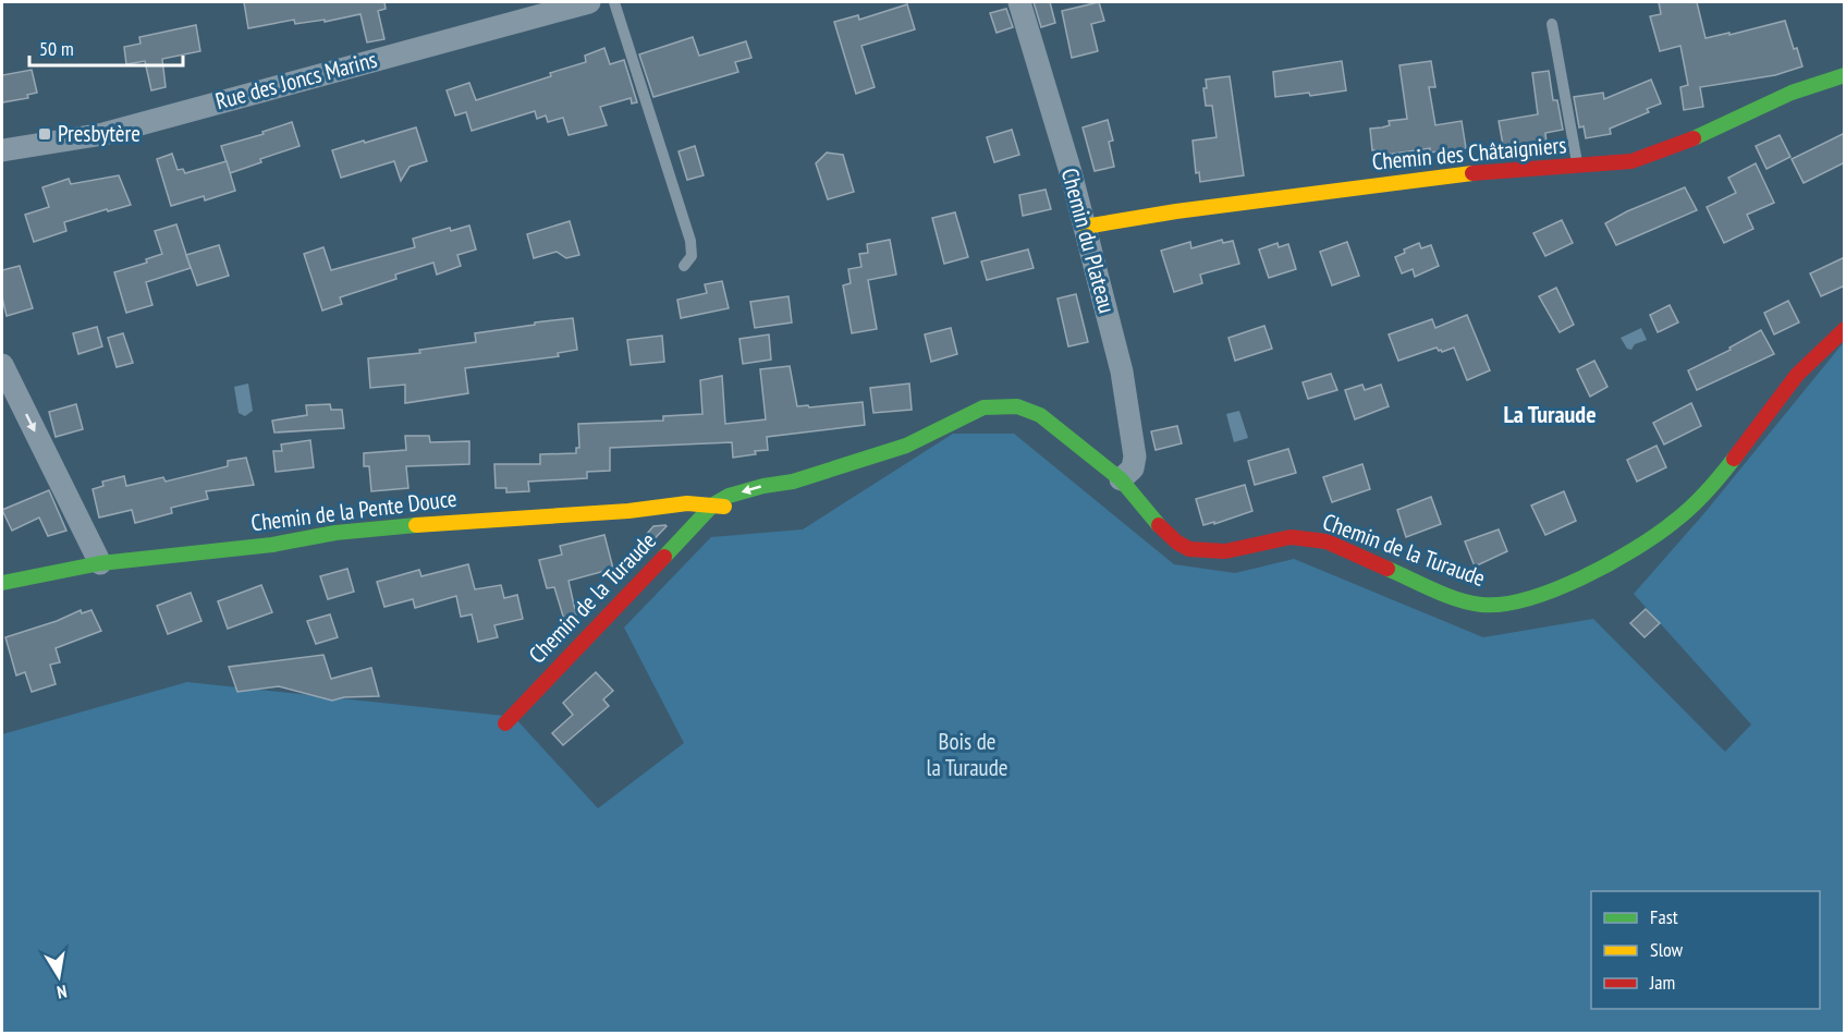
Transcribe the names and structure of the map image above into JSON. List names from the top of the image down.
{
  "streets": {
    "street": [
      "Rue des Joncs Marins",
      "Chemin des Châtaigniers",
      "Chemin du Plateau",
      "Chemin de la Pente Douce",
      "Chemin de la Turaude"
    ]
  },
  "crossings": [
    ["Chemin des Châtaigniers", "Chemin du Plateau"],
    ["Chemin du Plateau", "Chemin de la Turaude"],
    ["Chemin de la Pente Douce", "Chemin de la Turaude"]
  ],
  "districts": ["La Turaude"],
  "parks": ["Bois de la Turaude"],
  "places": {
    "transit": ["Presbytère"]
  },
  "legend": ["Fast", "Slow", "Jam"],
  "scale_bar": "50 m",
  "north": "bottom"
}
